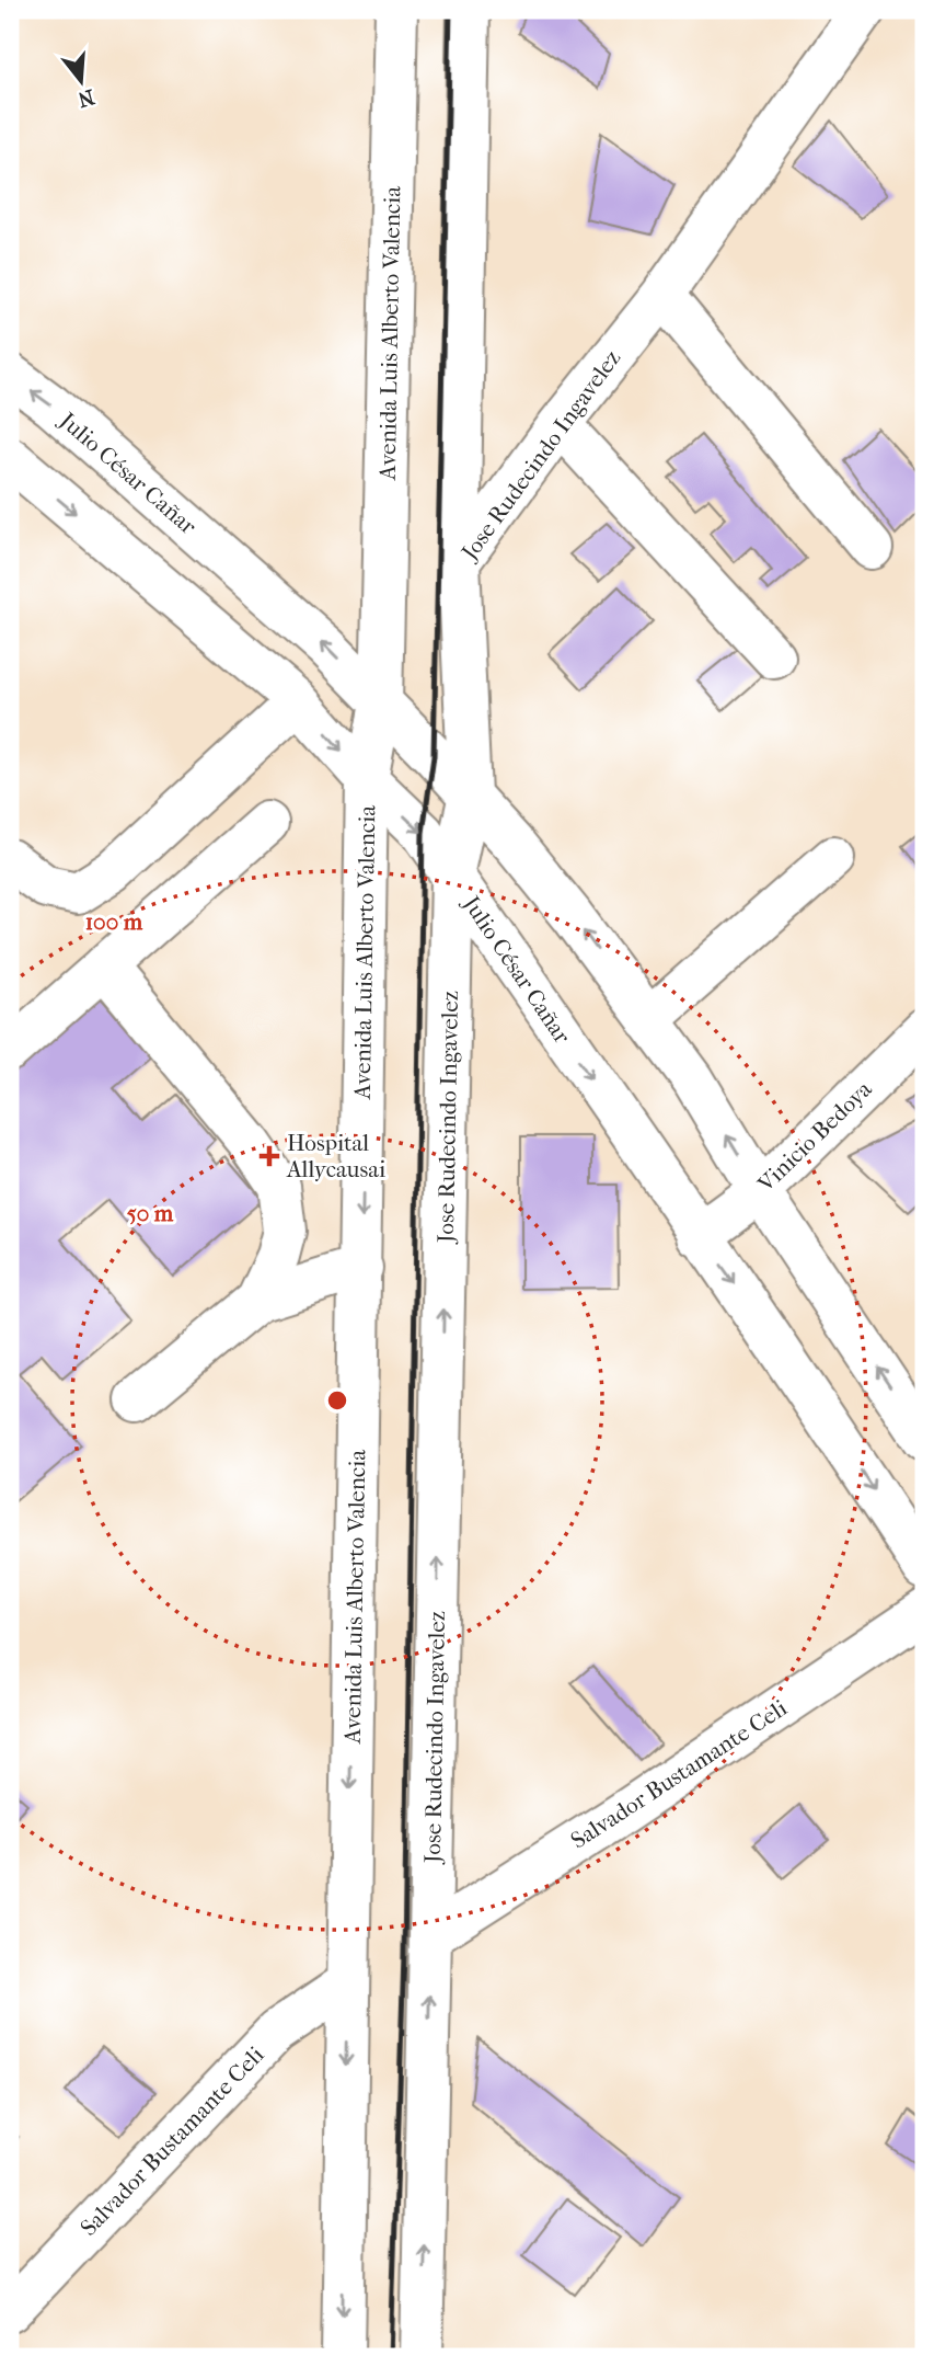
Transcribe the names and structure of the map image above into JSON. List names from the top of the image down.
{
  "streets": {
    "street": [
      "Avenida Luis Alberto Valencia",
      "Jose Rudecindo Ingavelez",
      "Julio César Cañar",
      "Vinicio Bedoya",
      "Salvador Bustamante Celi"
    ]
  },
  "crossings": [
    ["Avenida Luis Alberto Valencia", "Julio César Cañar"],
    ["Avenida Luis Alberto Valencia", "Salvador Bustamante Celi"],
    ["Jose Rudecindo Ingavelez", "Julio César Cañar"],
    ["Jose Rudecindo Ingavelez", "Salvador Bustamante Celi"],
    ["Julio César Cañar", "Vinicio Bedoya"]
  ],
  "one_way": ["Avenida Luis Alberto Valencia", "Jose Rudecindo Ingavelez"],
  "places": {
    "health": ["Hospital Allycausai"]
  },
  "north": "bottom",
  "rings": ["100 m", "50 m"]
}
